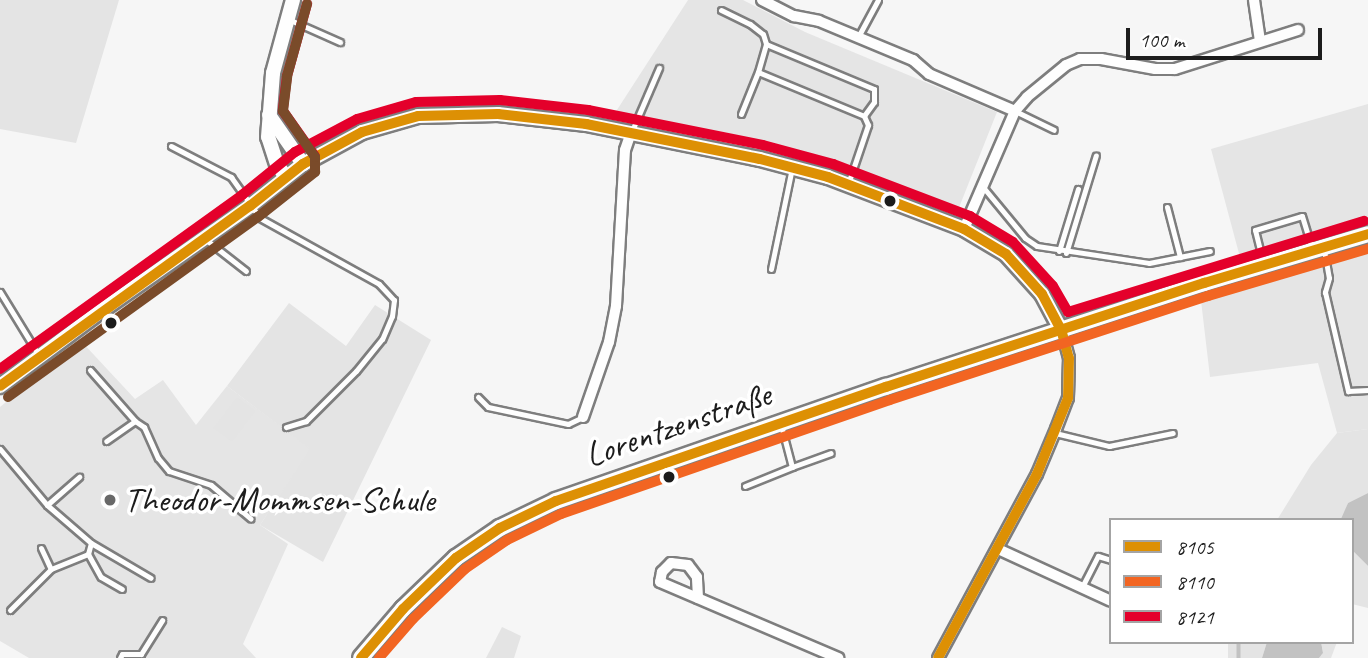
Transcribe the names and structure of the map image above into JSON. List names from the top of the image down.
{
  "streets": {
    "main road": ["Lorentzenstraße"]
  },
  "places": ["Theodor-Mommsen-Schule"],
  "lines": ["transit line 8121", "transit line 8105", "transit line 8110"],
  "legend": ["8105", "8110", "8121"],
  "scale_bar": "100 m"
}
